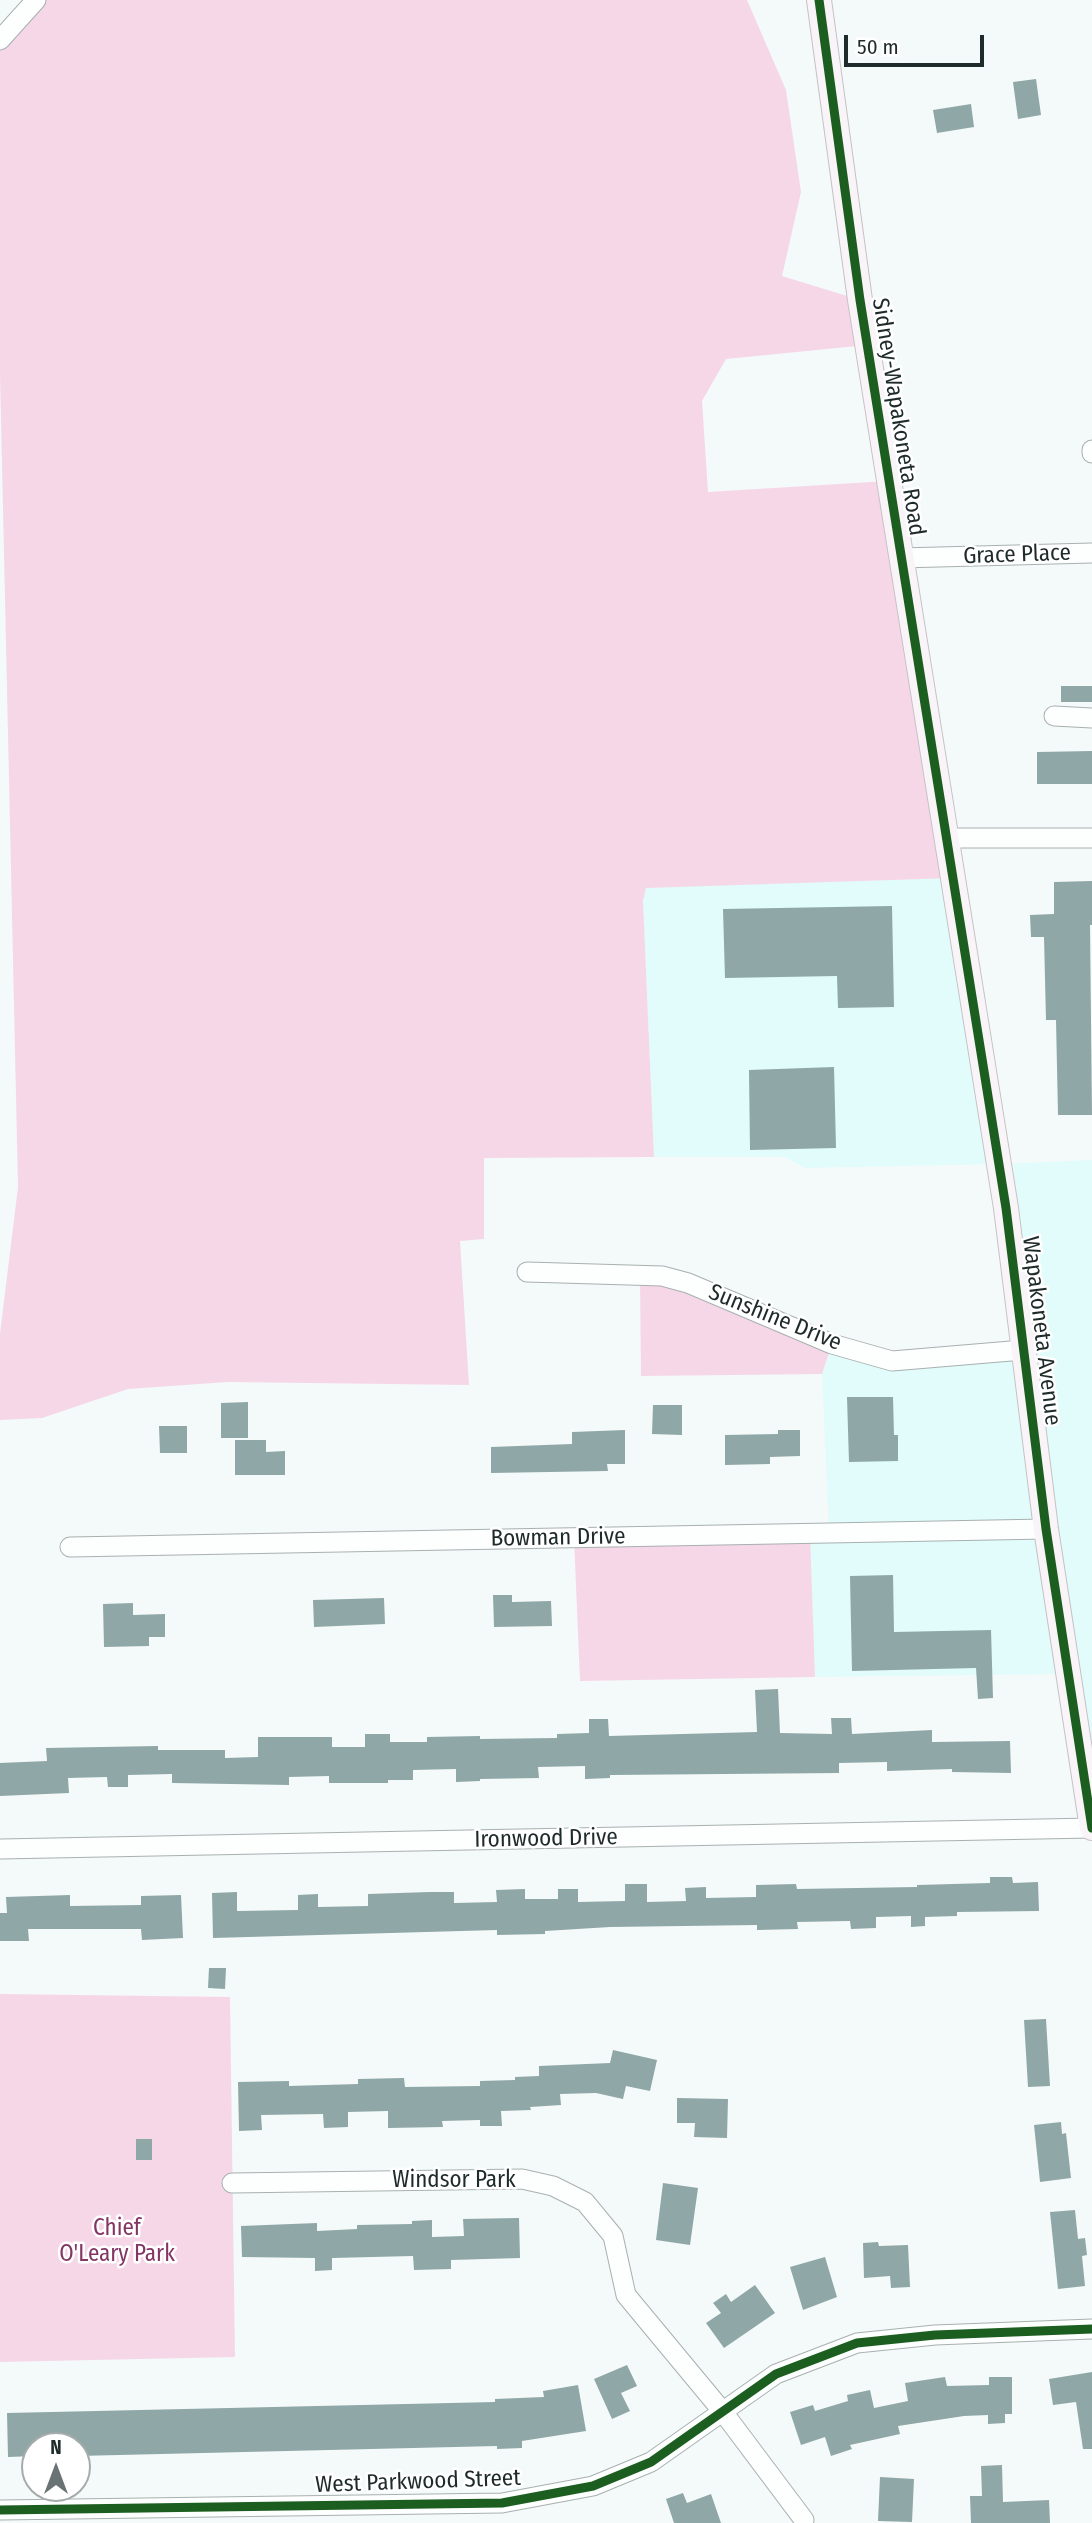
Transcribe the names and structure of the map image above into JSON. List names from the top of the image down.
{
  "streets": {
    "main road": ["Sidney-Wapakoneta Road", "Wapakoneta Avenue"],
    "street": [
      "Grace Place",
      "Sunshine Drive",
      "Bowman Drive",
      "Ironwood Drive",
      "Windsor Park",
      "West Parkwood Street"
    ]
  },
  "crossings": [
    ["Sidney-Wapakoneta Road", "Grace Place"],
    ["Sidney-Wapakoneta Road", "Wapakoneta Avenue"],
    ["Sunshine Drive", "Wapakoneta Avenue"],
    ["Wapakoneta Avenue", "Bowman Drive"],
    ["Wapakoneta Avenue", "Ironwood Drive"],
    ["Windsor Park", "West Parkwood Street"]
  ],
  "parks": ["Chief O'Leary Park"],
  "scale_bar": "50 m",
  "north": "top"
}
